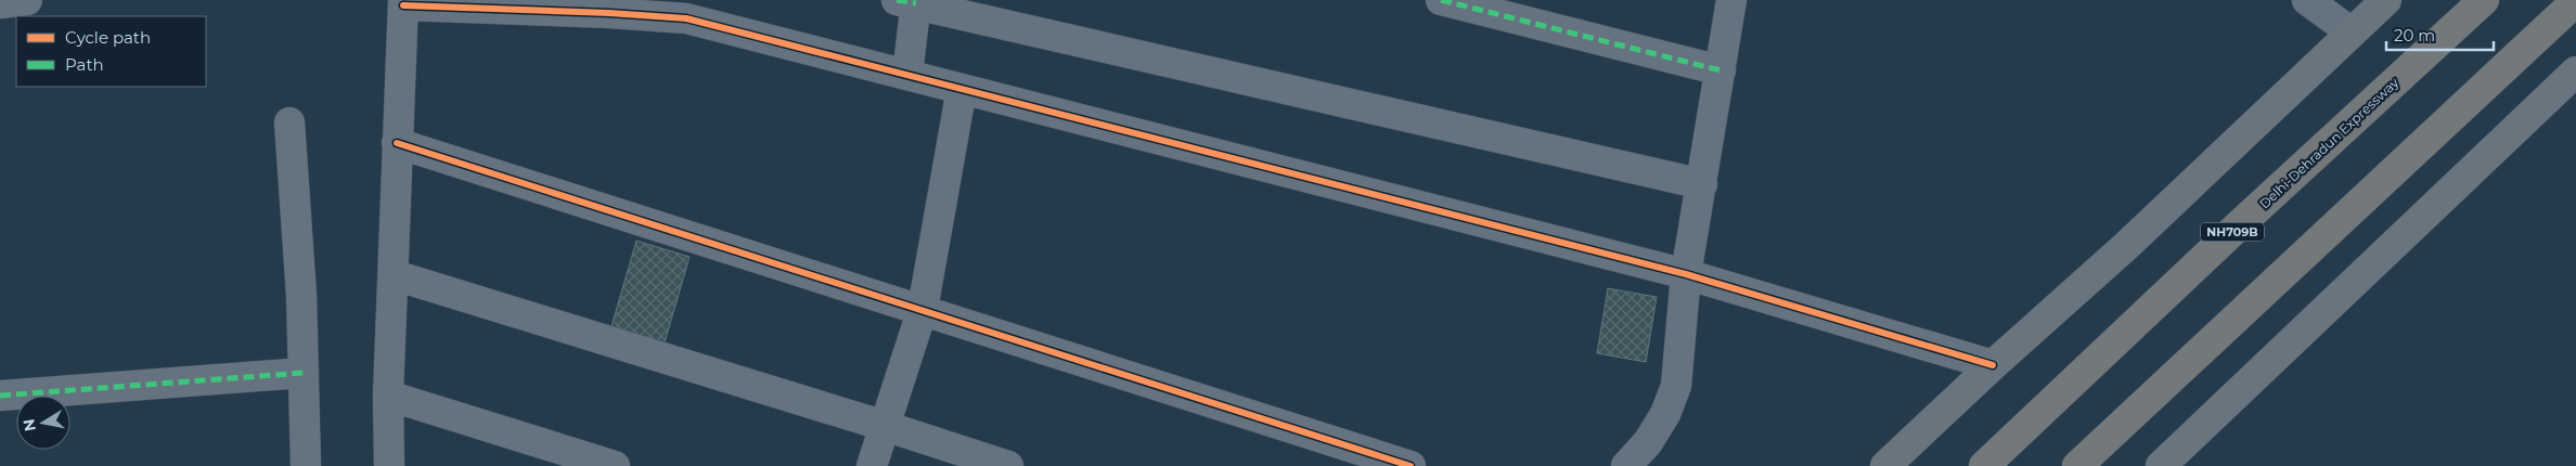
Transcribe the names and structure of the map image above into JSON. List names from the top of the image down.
{
  "streets": {
    "highway": ["Delhi-Dehradun Expressway", "NH709B"]
  },
  "legend": ["Cycle path", "Path"],
  "scale_bar": "20 m",
  "north": "left"
}
